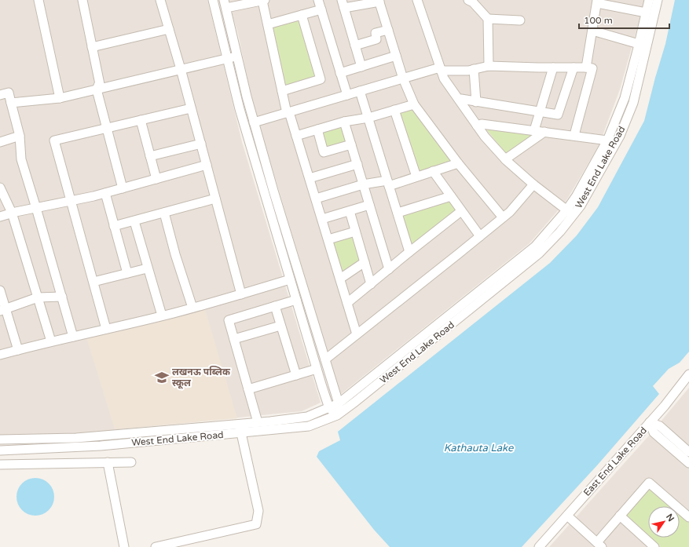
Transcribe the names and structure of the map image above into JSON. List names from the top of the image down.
{
  "streets": {
    "street": ["West End Lake Road", "East End Lake Road"]
  },
  "water": ["Kathauta Lake"],
  "places": {
    "school or university": ["लखनऊ पब्लिक स्कूल"]
  },
  "scale_bar": "100 m",
  "north": "top right"
}
